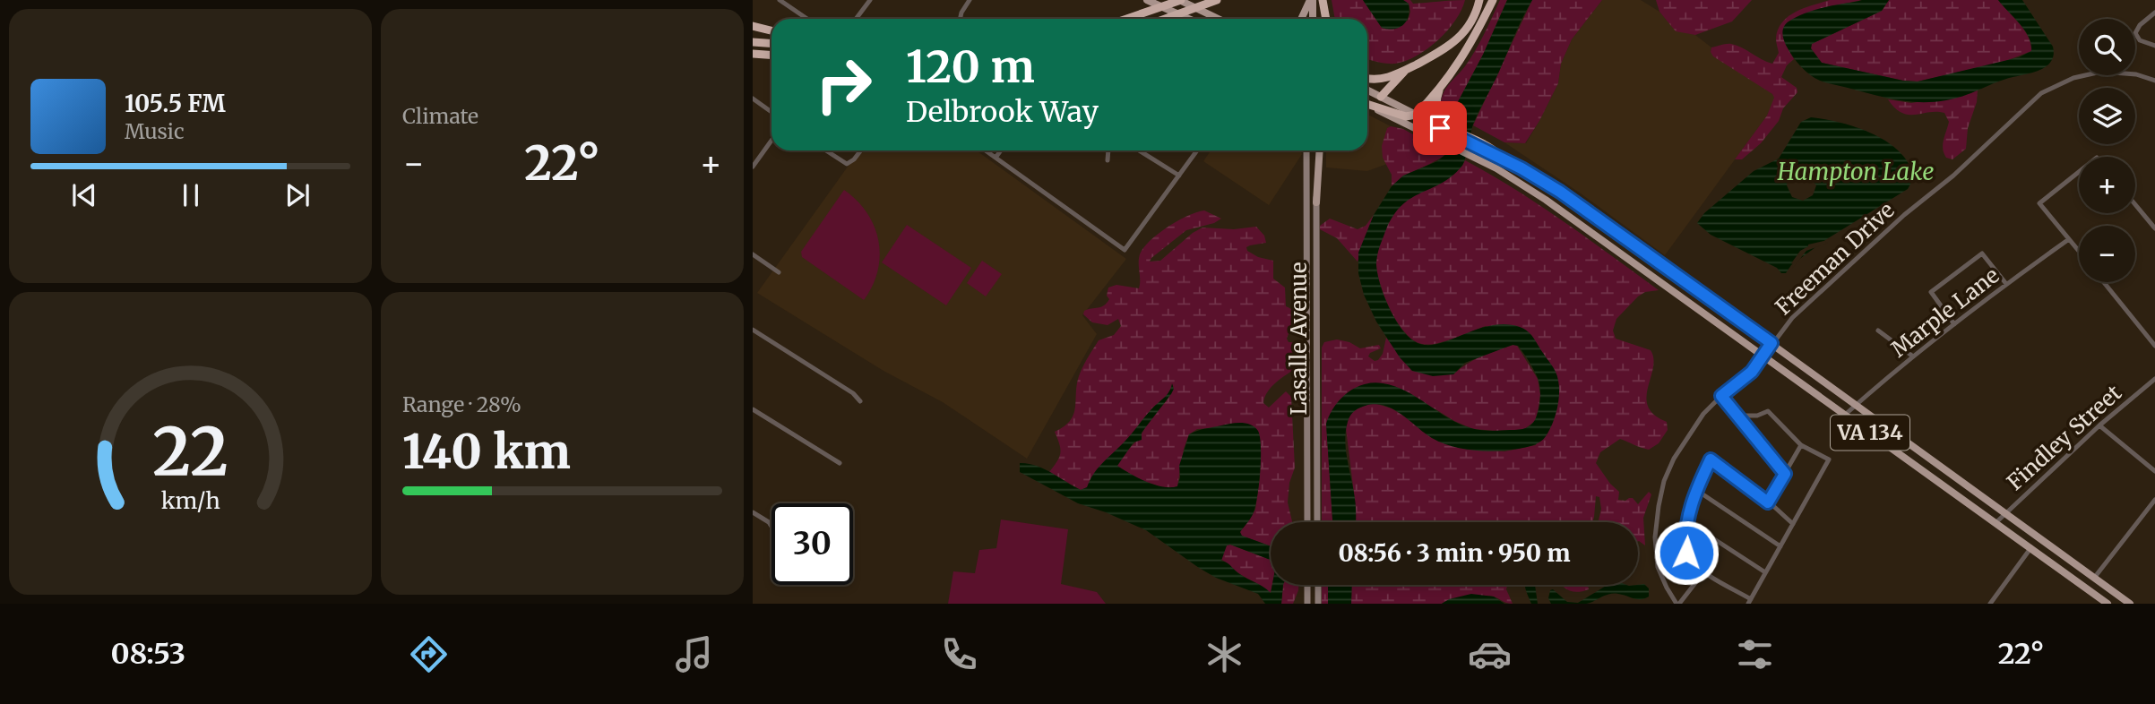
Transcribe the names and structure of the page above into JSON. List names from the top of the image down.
{
  "streets": {
    "main road": ["Lasalle Avenue", "VA 134"],
    "street": ["Freeman Drive", "Marple Lane", "Findley Street"]
  },
  "crossings": [
    ["Freeman Drive", "VA 134"],
    ["Marple Lane", "VA 134"],
    ["VA 134", "Findley Street"]
  ],
  "water": ["Hampton Lake"],
  "page": {
    "tile": [
      "Climate",
      ["Range · 28%", "140 km"]
    ],
    "map_buttons": ["+", "−"],
    "turn": ["120 m", "Delbrook Way"],
    "song": ["105.5 FM", "Music"],
    "heat": ["−", "22°", "+"],
    "limit": "30",
    "trip": "08:56 · 3 min · 950 m",
    "tabs": ["08:53", "22°"],
    "gauge": ["22", "km/h"]
  }
}
